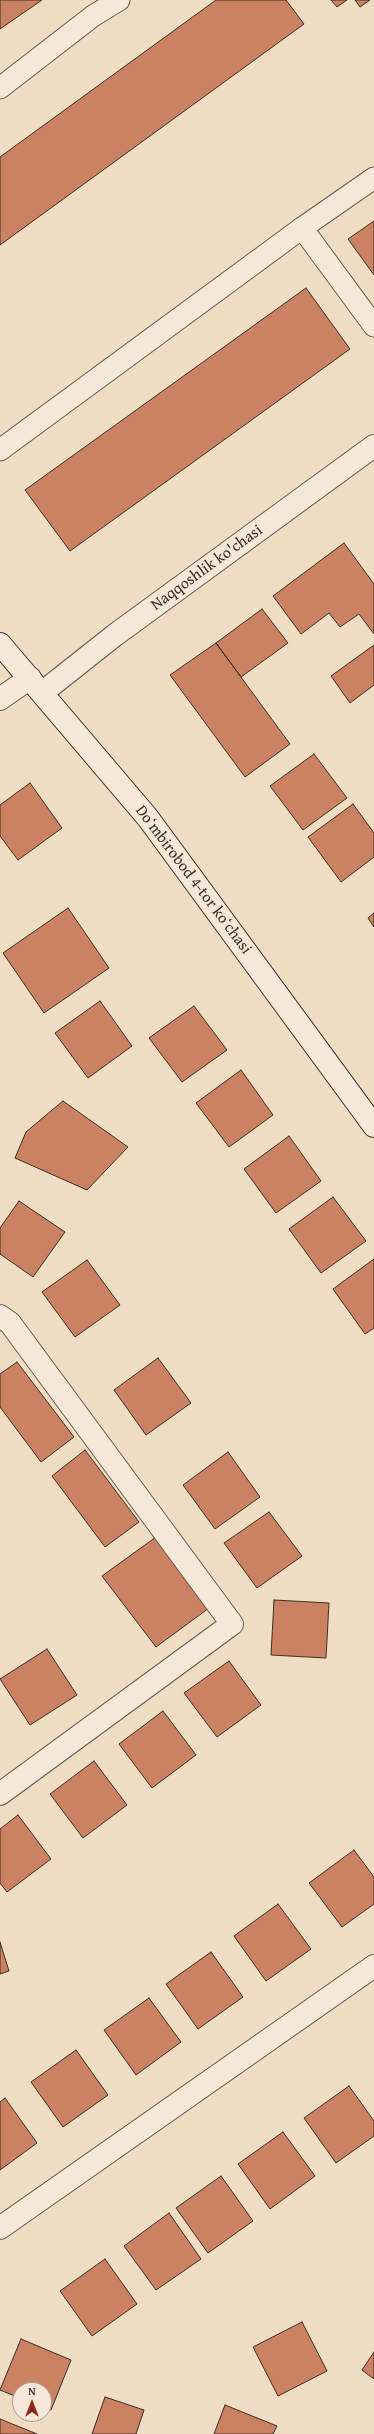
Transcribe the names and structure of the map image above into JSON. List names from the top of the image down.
{
  "streets": {
    "street": ["Naqqoshlik ko'chasi", "Doʻmbirobod 4-tor koʻchasi"]
  },
  "crossings": [
    ["Naqqoshlik ko'chasi", "Doʻmbirobod 4-tor koʻchasi"]
  ],
  "north": "top"
}
